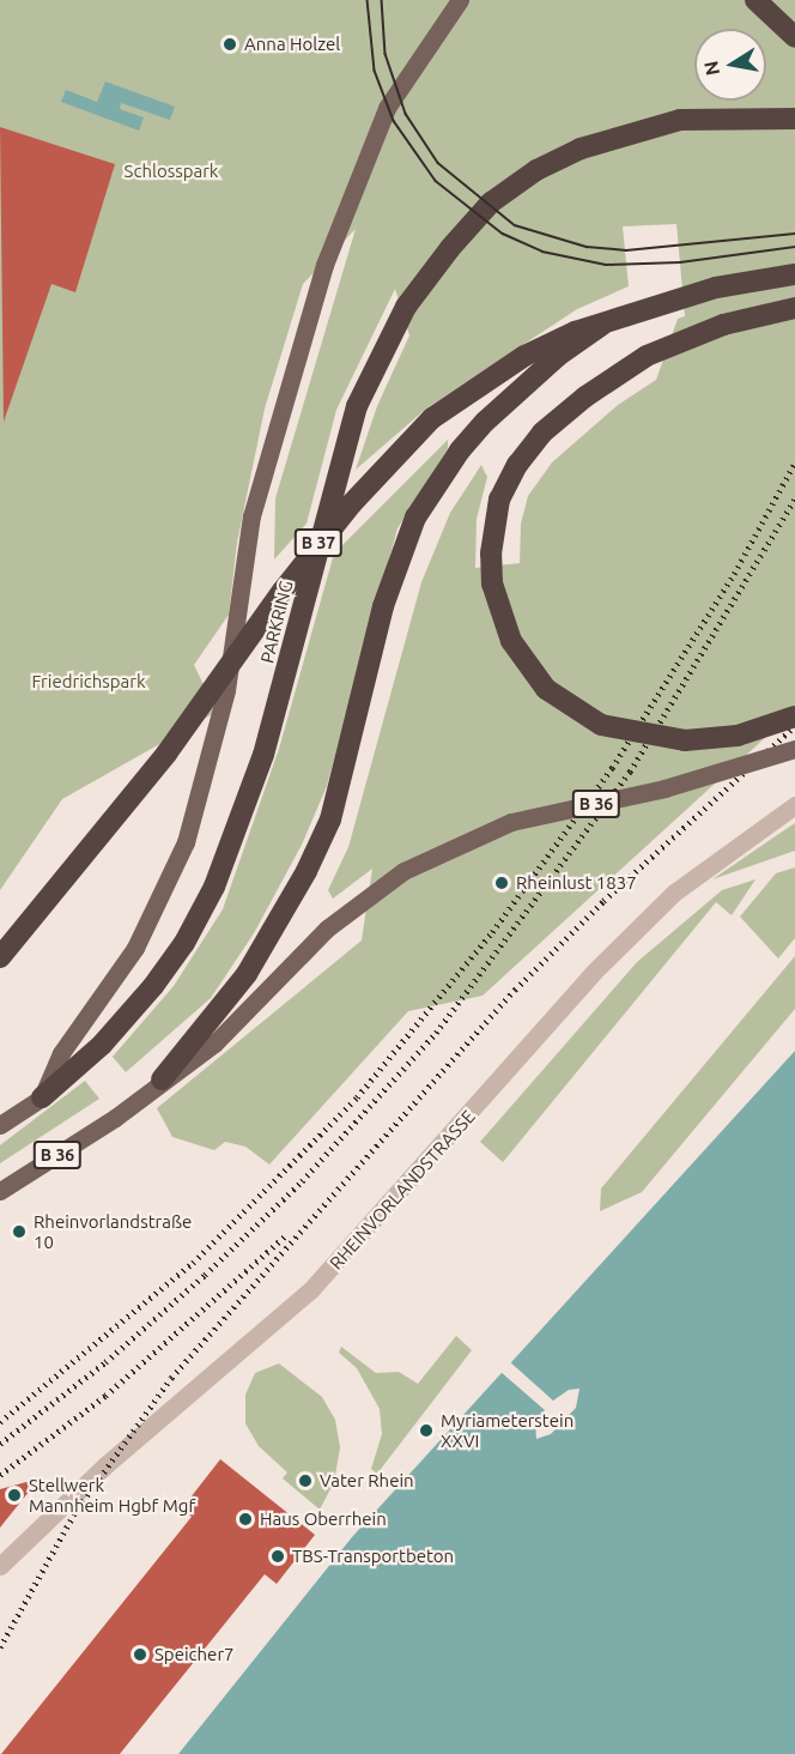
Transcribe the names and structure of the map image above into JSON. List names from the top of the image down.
{
  "streets": {
    "highway": ["B 37", "PARKRING"],
    "main road": ["B 36"],
    "street": ["RHEINVORLANDSTRASSE"]
  },
  "parks": ["Schlosspark", "Friedrichspark"],
  "places": [
    "Anna Holzel",
    "Rheinlust 1837",
    "Rheinvorlandstraße 10",
    "Myriameterstein XXVI",
    "Vater Rhein",
    "Stellwerk Mannheim Hgbf Mgf",
    "Haus Oberrhein",
    "TBS-Transportbeton",
    "Speicher7"
  ],
  "north": "left"
}
